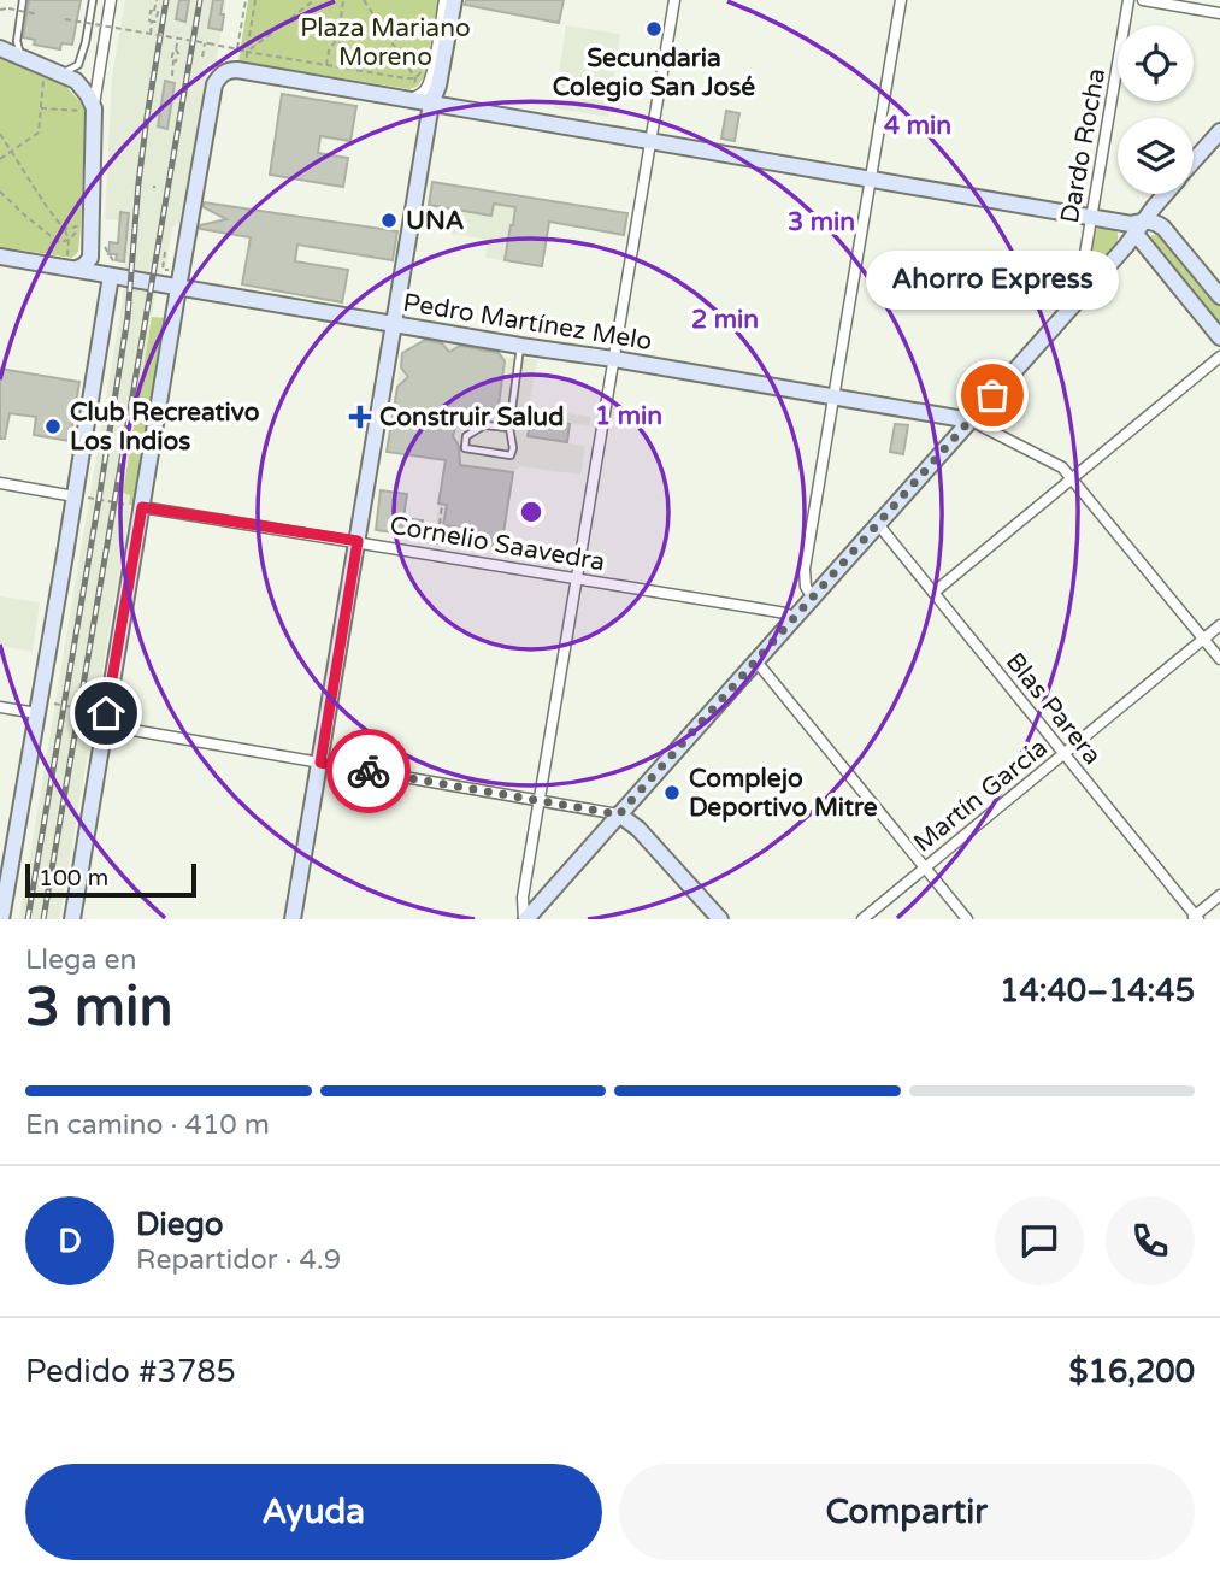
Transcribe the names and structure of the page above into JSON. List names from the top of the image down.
{
  "streets": {
    "street": [
      "Dardo Rocha",
      "Pedro Martínez Melo",
      "Cornelio Saavedra",
      "Blas Parera",
      "Martín García"
    ]
  },
  "crossings": [
    ["Pedro Martínez Melo", "Martín García"],
    ["Blas Parera", "Martín García"]
  ],
  "parks": ["Plaza Mariano Moreno"],
  "places": {
    "other": [
      "Secundaria Colegio San José",
      "UNA",
      "Ahorro Express",
      "Club Recreativo Los Indios",
      "Complejo Deportivo Mitre"
    ],
    "health": ["Construir Salud"]
  },
  "scale_bar": "100 m",
  "page": {
    "bubble": "Ahorro Express",
    "scale": "100 m",
    "heading": ["3 min", "Llega en", "14:40–14:45"],
    "panel": [
      "Diego",
      "Repartidor · 4.9",
      "Pedido #3785",
      "$16,200"
    ],
    "bar": "En camino · 410 m",
    "round": "D",
    "buttons": ["Ayuda", "Compartir"]
  },
  "rings": [
    "4 min",
    "3 min",
    "2 min",
    "1 min"
  ]
}
